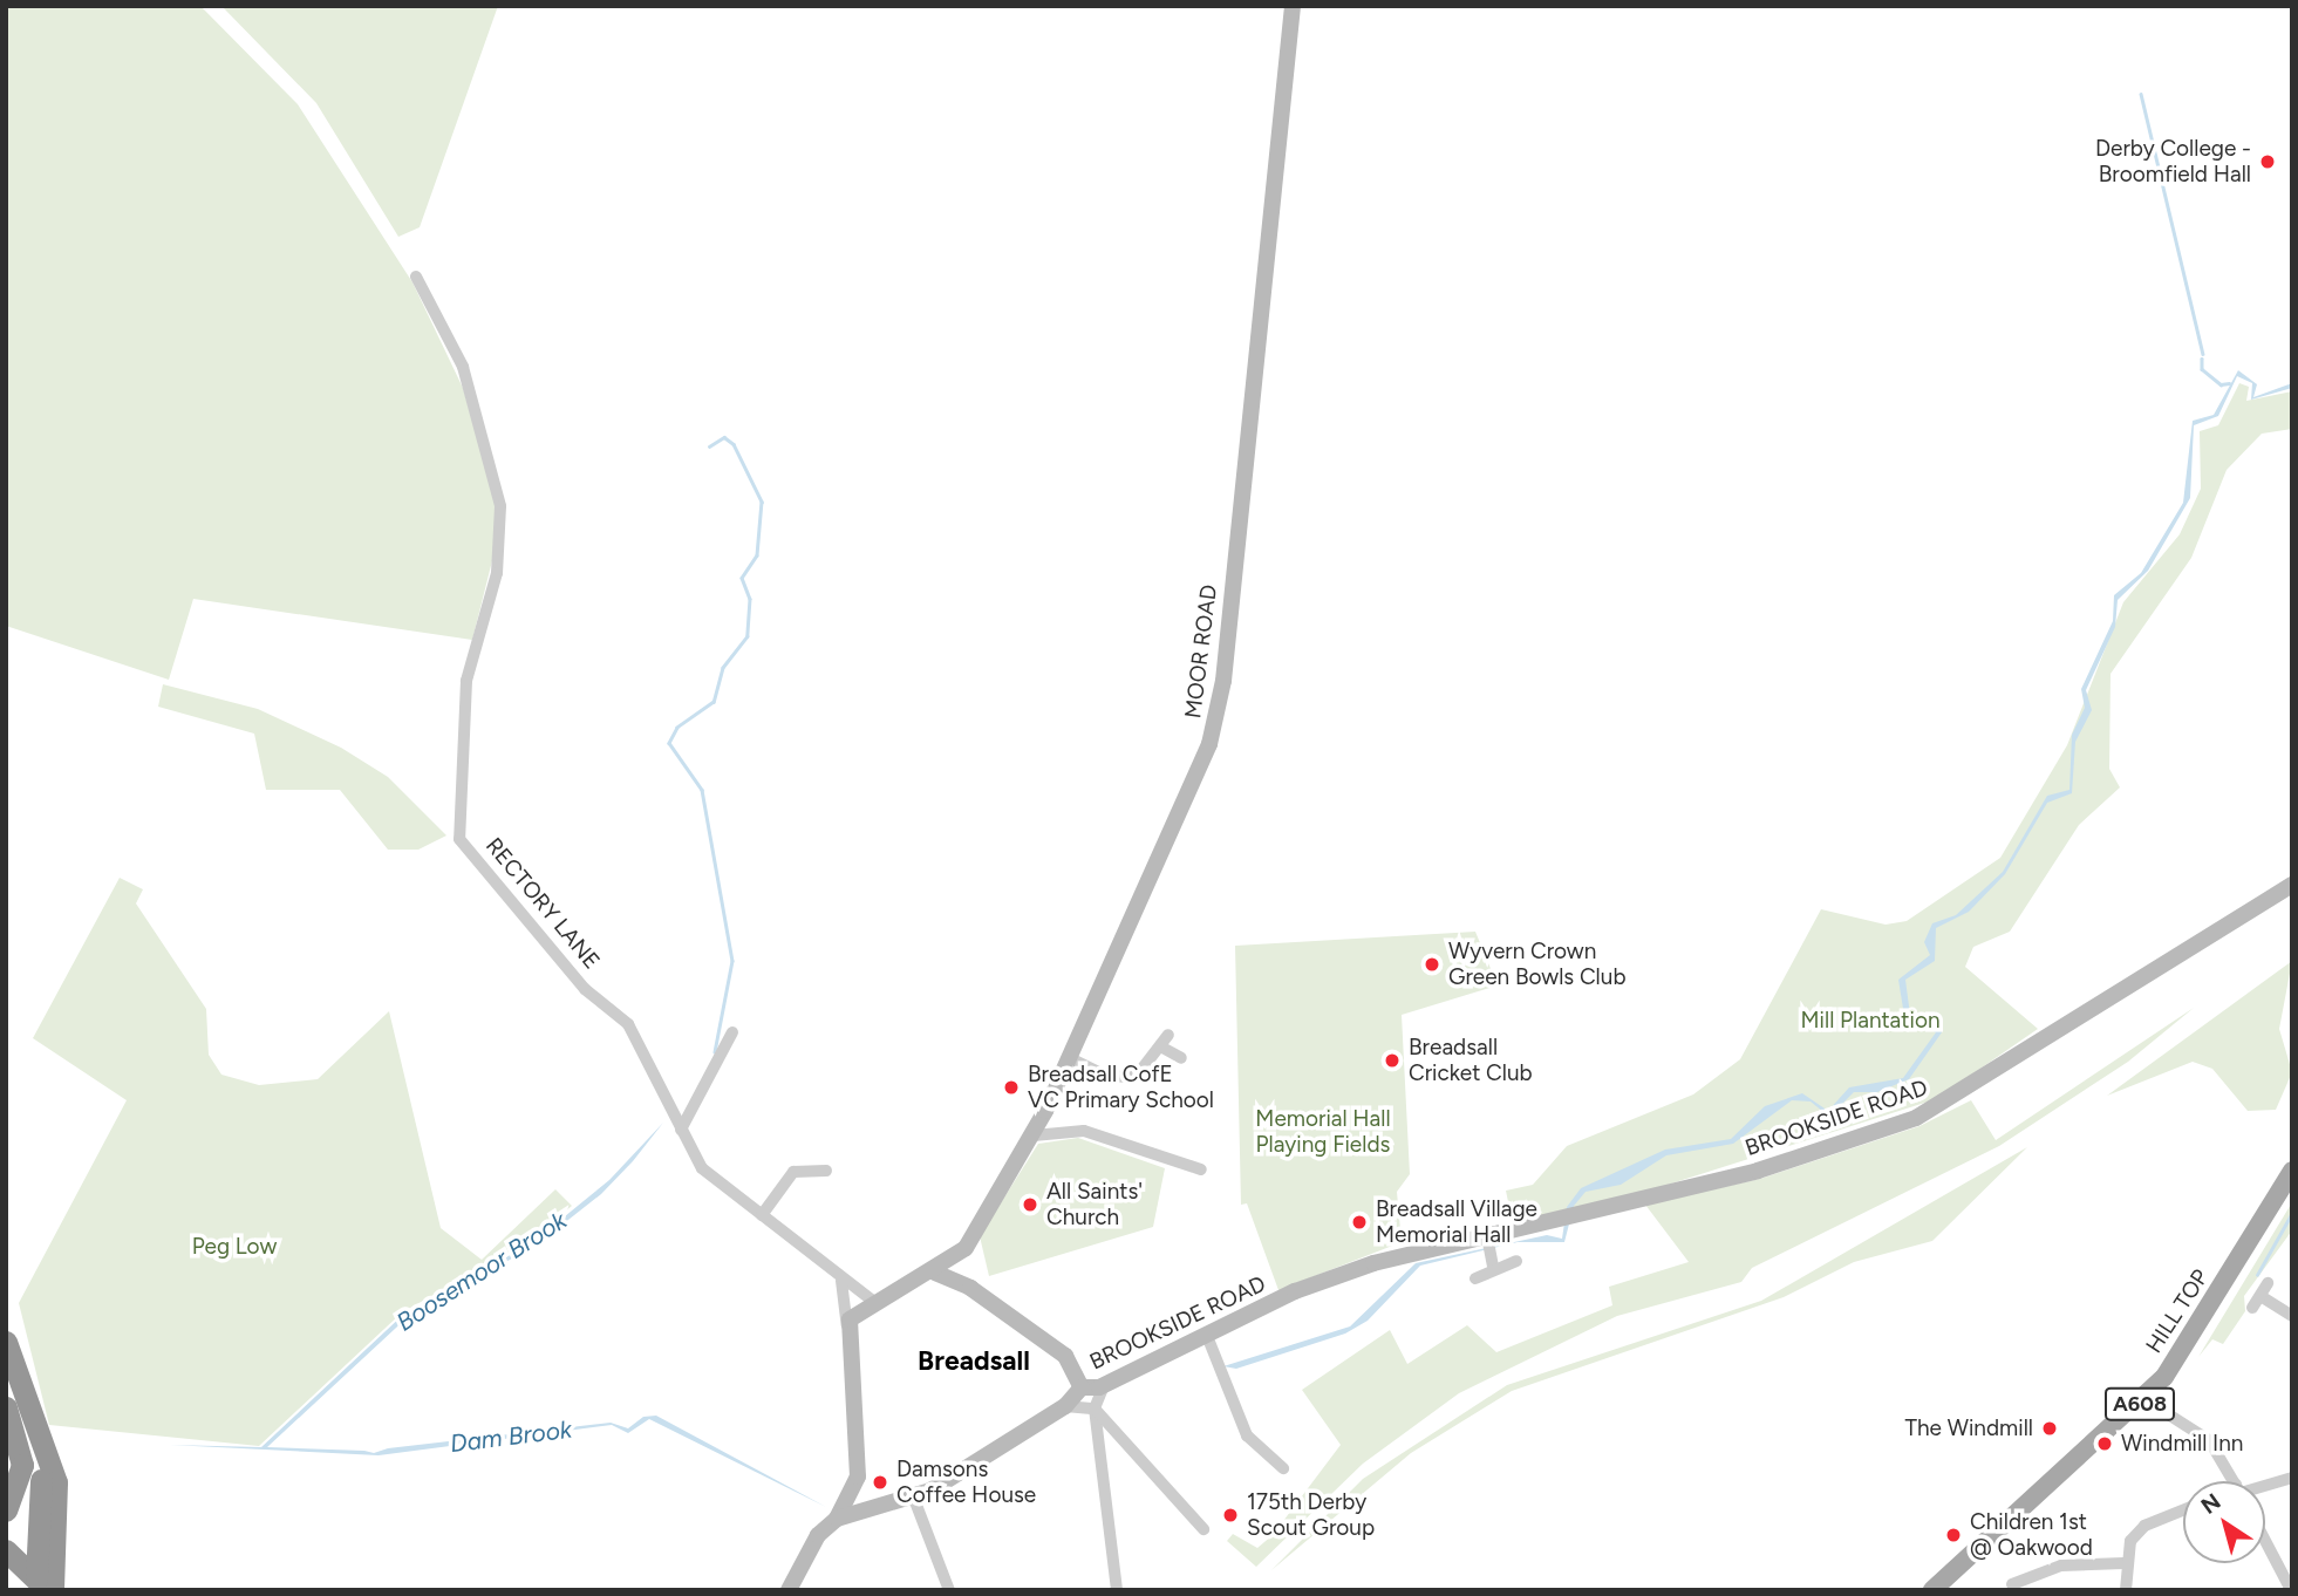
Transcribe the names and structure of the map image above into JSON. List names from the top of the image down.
{
  "streets": {
    "main road": ["HILL TOP", "A608"],
    "street": ["MOOR ROAD", "RECTORY LANE", "BROOKSIDE ROAD"]
  },
  "crossings": [
    ["MOOR ROAD", "RECTORY LANE"]
  ],
  "districts": ["Breadsall"],
  "water": ["Boosemoor Brook", "Dam Brook"],
  "parks": ["Mill Plantation", "Memorial Hall Playing Fields", "Peg Low"],
  "places": [
    "Derby College - Broomfield Hall",
    "Wyvern Crown Green Bowls Club",
    "Breadsall Cricket Club",
    "Breadsall CofE VC Primary School",
    "All Saints' Church",
    "Breadsall Village Memorial Hall",
    "The Windmill",
    "Windmill Inn",
    "Damsons Coffee House",
    "175th Derby Scout Group",
    "Children 1st @ Oakwood"
  ],
  "north": "top left"
}
